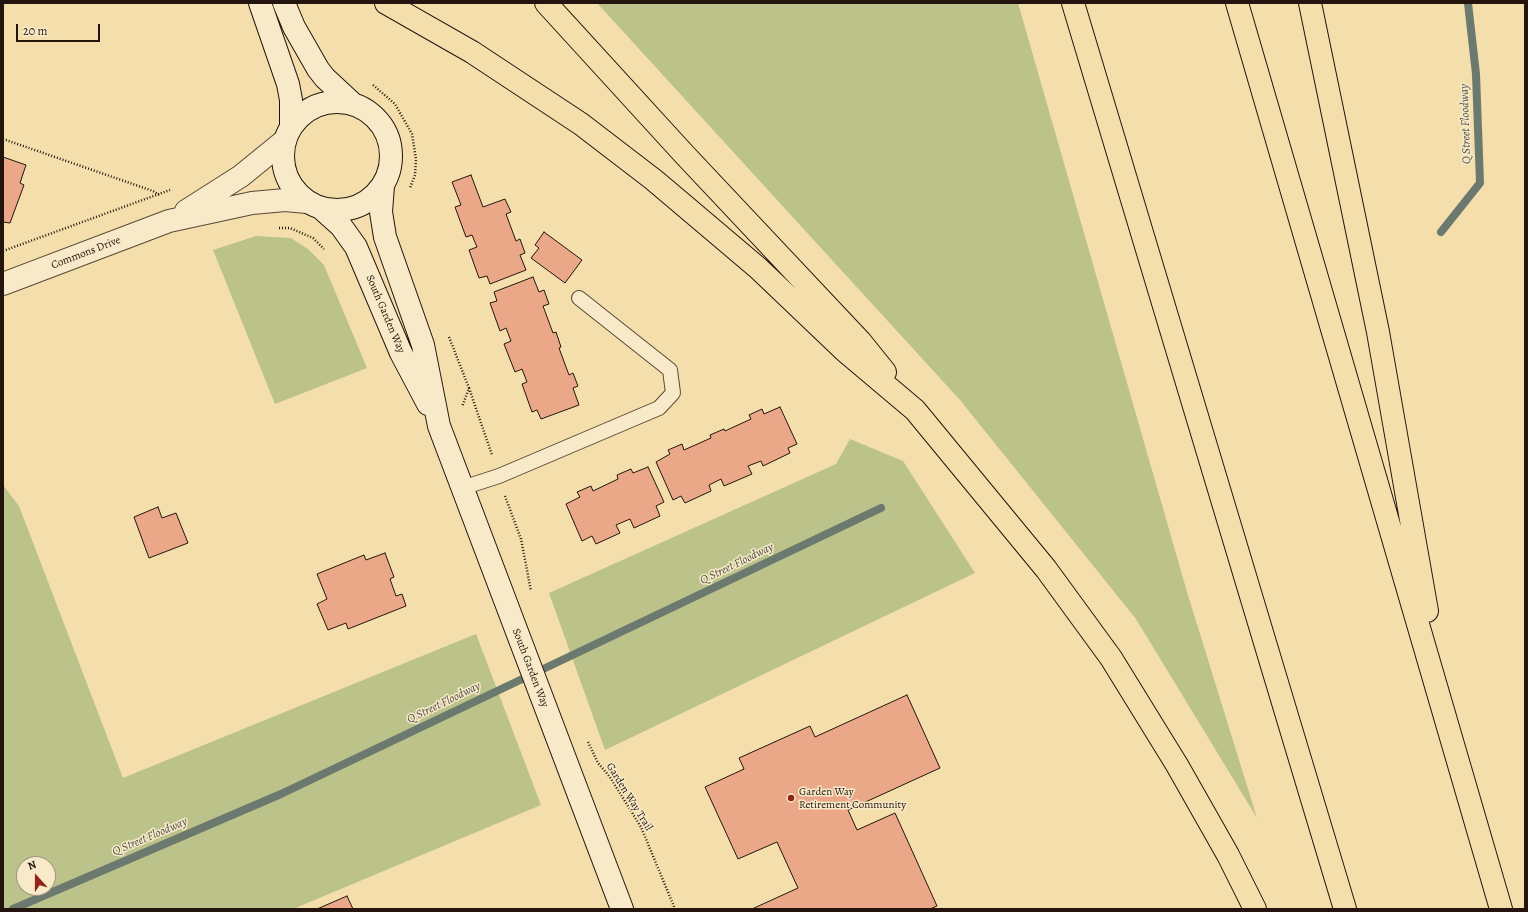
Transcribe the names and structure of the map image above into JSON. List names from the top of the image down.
{
  "streets": {
    "street": ["Commons Drive", "South Garden Way"],
    "path": ["Garden Way Trail"]
  },
  "crossings": [
    ["Commons Drive", "South Garden Way"]
  ],
  "water": ["Q Street Floodway"],
  "places": ["Garden Way Retirement Community"],
  "scale_bar": "20 m",
  "north": "top"
}
